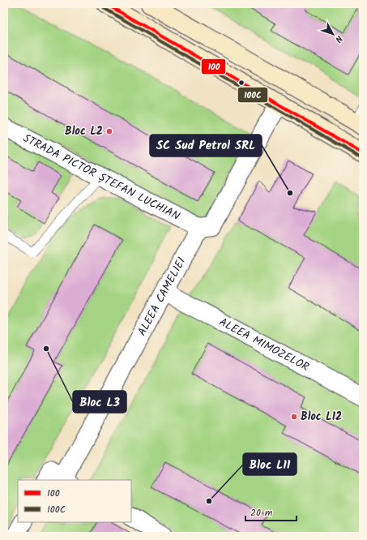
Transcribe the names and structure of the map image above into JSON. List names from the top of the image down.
{
  "streets": {
    "street": ["STRADA PICTOR ȘTEFAN LUCHIAN", "ALEEA CAMELIEI", "ALEEA MIMOZELOR"]
  },
  "crossings": [
    ["STRADA PICTOR ȘTEFAN LUCHIAN", "ALEEA CAMELIEI"],
    ["ALEEA CAMELIEI", "ALEEA MIMOZELOR"]
  ],
  "places": [
    "Bloc L2",
    "SC Sud Petrol SRL",
    "Bloc L3",
    "Bloc L12",
    "Bloc L11"
  ],
  "lines": ["transit line 100", "transit line 100C"],
  "legend": ["100", "100C"],
  "scale_bar": "20 m",
  "north": "bottom right"
}
